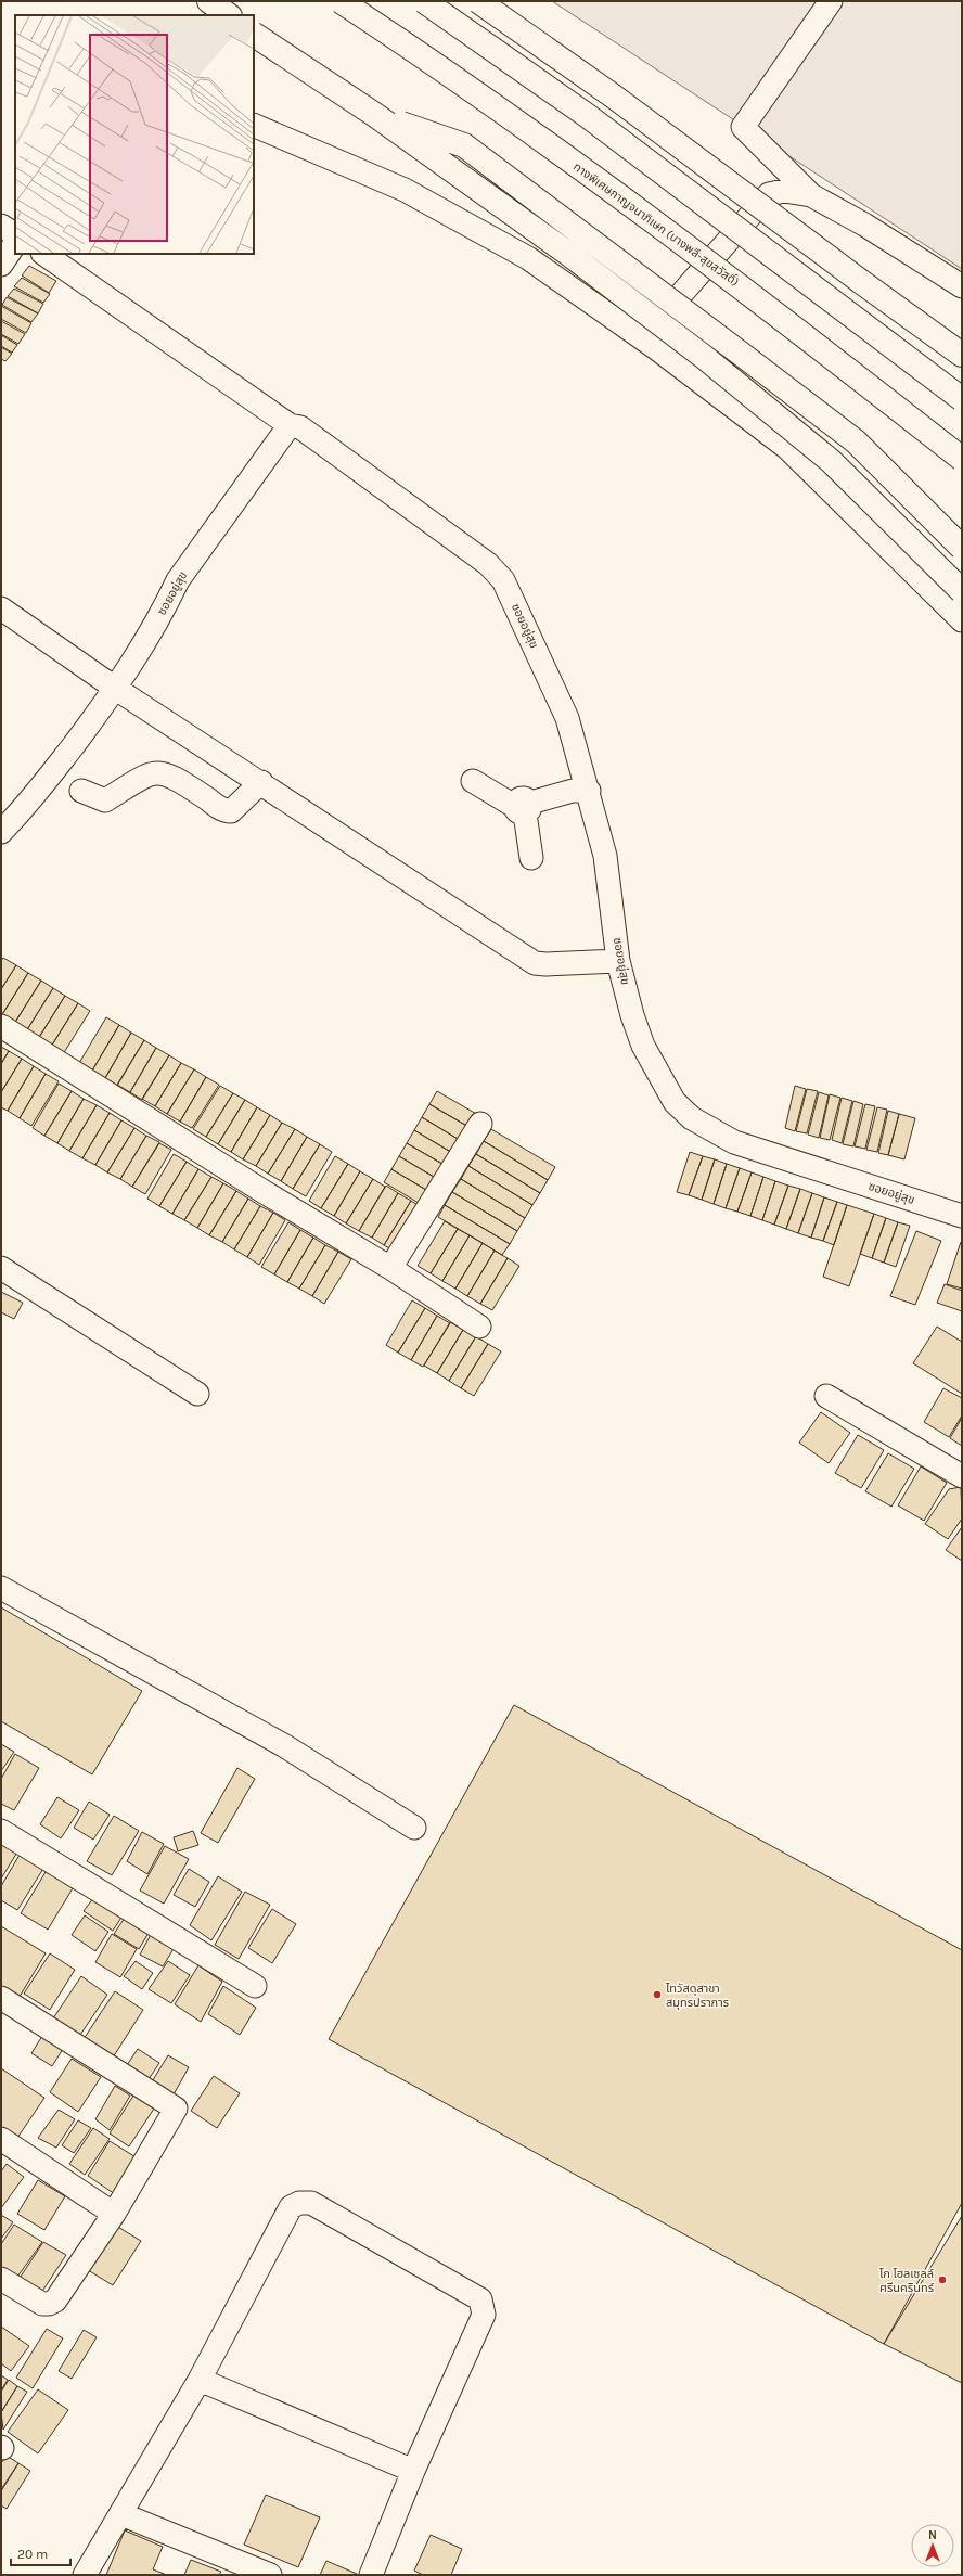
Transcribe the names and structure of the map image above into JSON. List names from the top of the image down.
{
  "streets": {
    "highway": ["ทางพิเศษกาญจนาภิเษก (บางพลี-สุขสวัสดิ์)"],
    "street": ["ซอยอยู่สุข"]
  },
  "places": ["ไทวัสดุสาขา สมุทรปราการ", "โก โฮลเซลล์ ศรีนครินทร์"],
  "scale_bar": "20 m",
  "north": "top"
}
